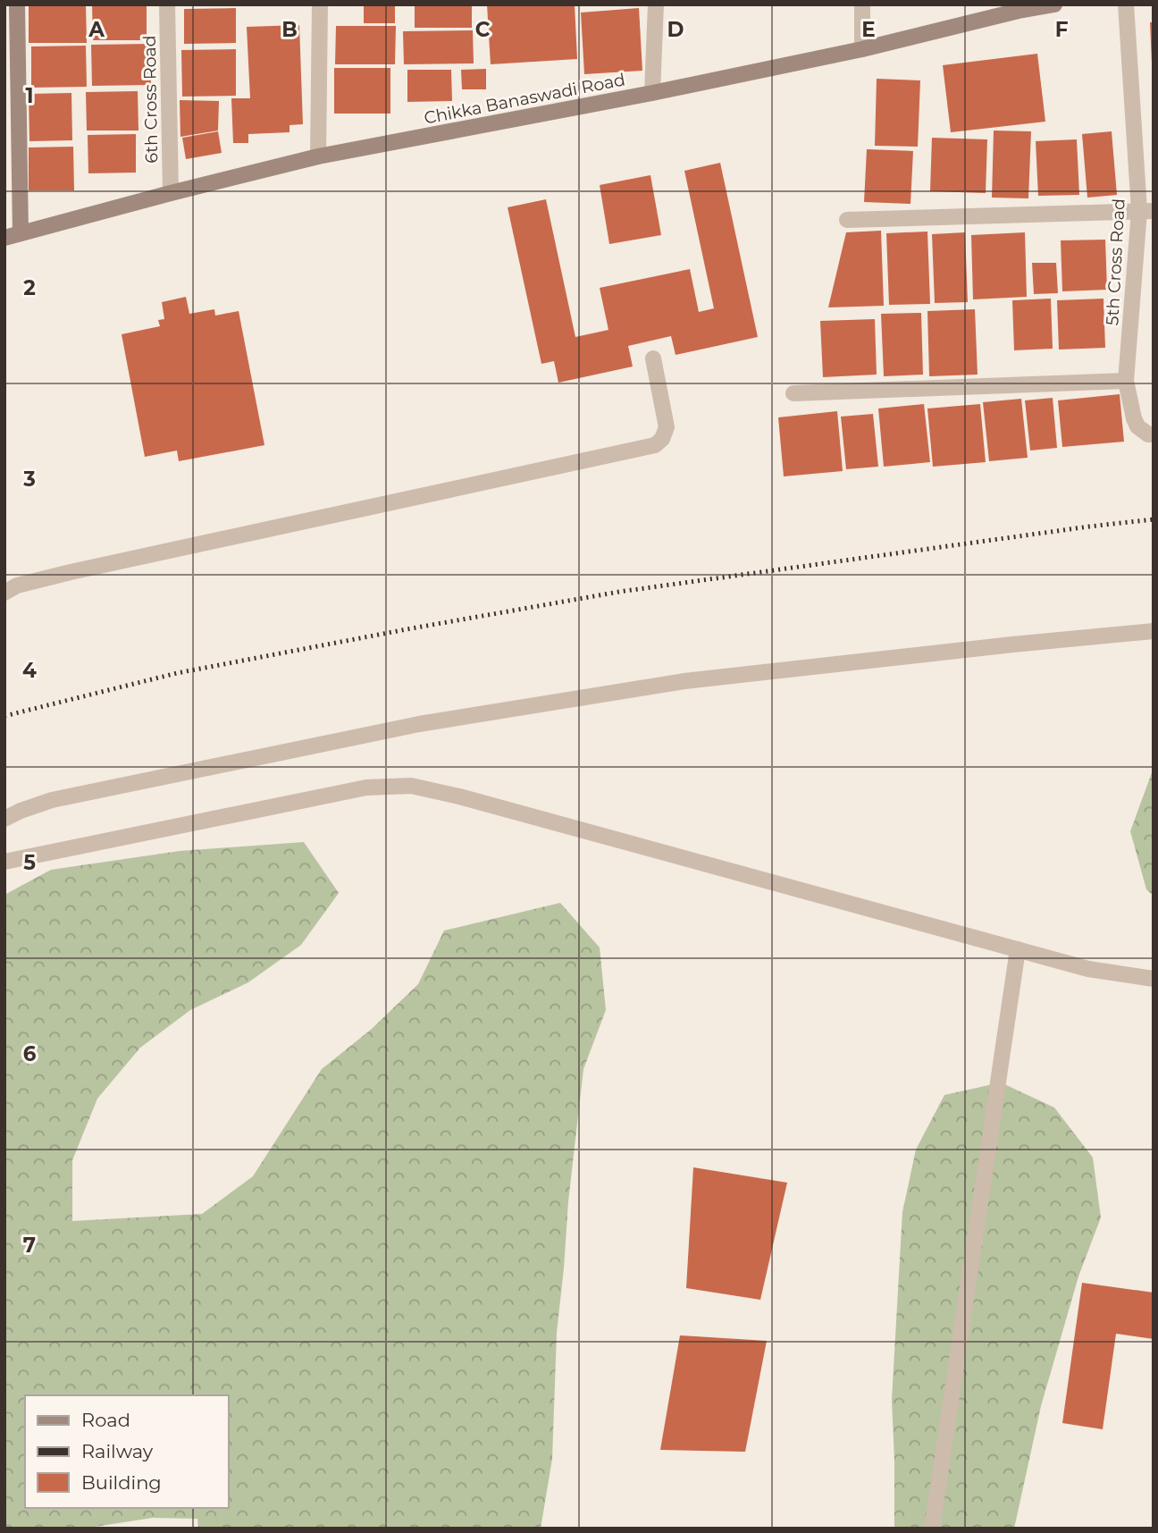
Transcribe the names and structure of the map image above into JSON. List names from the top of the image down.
{
  "streets": {
    "main road": ["Chikka Banaswadi Road"],
    "street": ["6th Cross Road", "5th Cross Road"]
  },
  "crossings": [
    ["Chikka Banaswadi Road", "6th Cross Road"]
  ],
  "legend": ["Road", "Railway", "Building"],
  "grid": {
    "columns": [
      "A",
      "B",
      "C",
      "D",
      "E",
      "F"
    ],
    "rows": [
      "1",
      "2",
      "3",
      "4",
      "5",
      "6",
      "7"
    ]
  }
}
